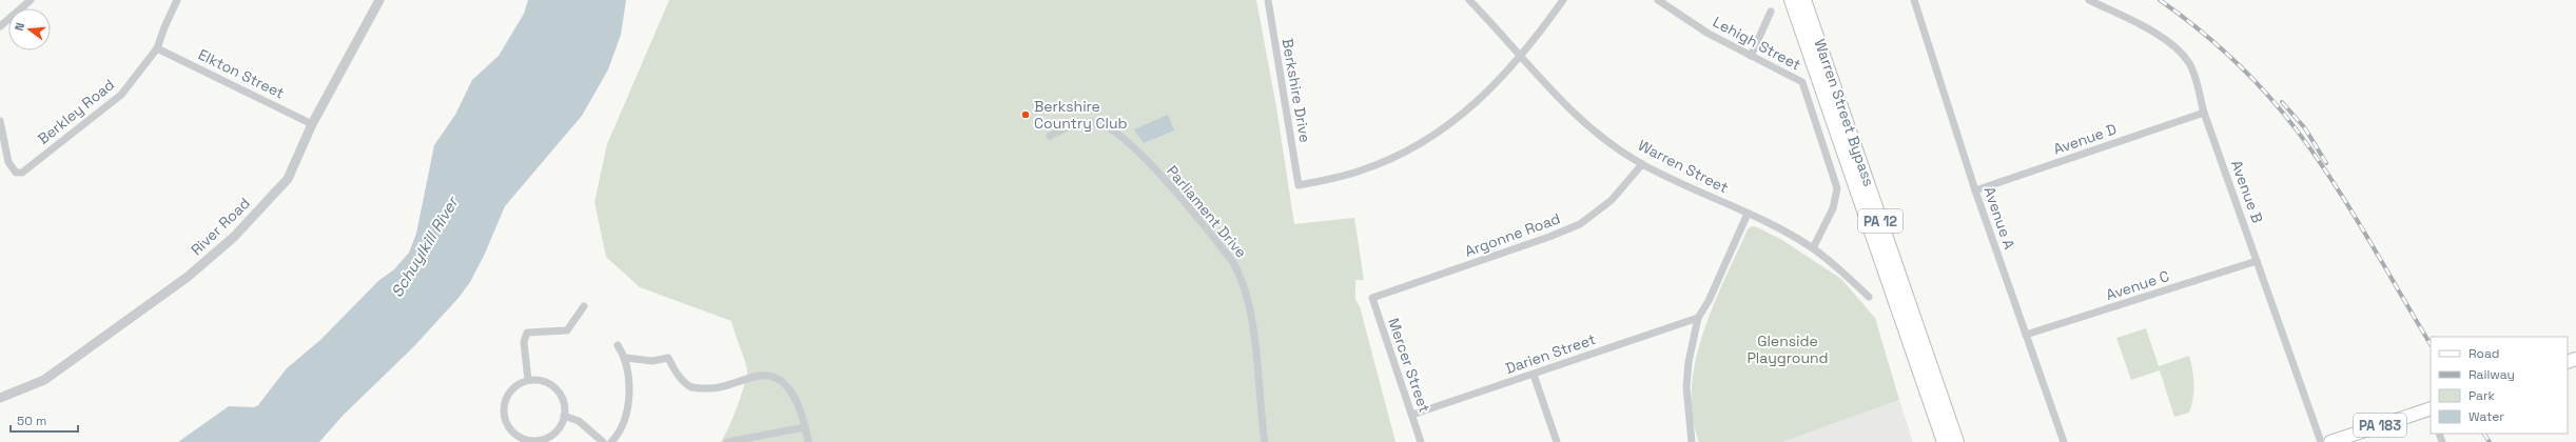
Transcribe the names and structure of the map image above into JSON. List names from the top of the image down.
{
  "streets": {
    "highway": ["Warren Street Bypass", "PA 12"],
    "main road": ["PA 183"],
    "street": [
      "Lehigh Street",
      "Elkton Street",
      "Berkshire Drive",
      "Berkley Road",
      "Avenue D",
      "Warren Street",
      "Avenue B",
      "Parliament Drive",
      "Avenue A",
      "River Road",
      "Argonne Road",
      "Avenue C",
      "Darien Street",
      "Mercer Street"
    ]
  },
  "crossings": [
    ["Lehigh Street", "Warren Street"],
    ["Elkton Street", "Berkley Road"],
    ["Elkton Street", "River Road"],
    ["Berkshire Drive", "Warren Street"],
    ["Avenue D", "Avenue B"],
    ["Avenue D", "Avenue A"],
    ["Warren Street", "Argonne Road"],
    ["Avenue B", "Avenue C"],
    ["Avenue A", "Avenue C"],
    ["Argonne Road", "Mercer Street"],
    ["Darien Street", "Mercer Street"]
  ],
  "water": ["Schuylkill River"],
  "parks": ["Glenside Playground"],
  "places": ["Berkshire Country Club"],
  "legend": [
    "Road",
    "Railway",
    "Park",
    "Water"
  ],
  "scale_bar": "50 m",
  "north": "left"
}
